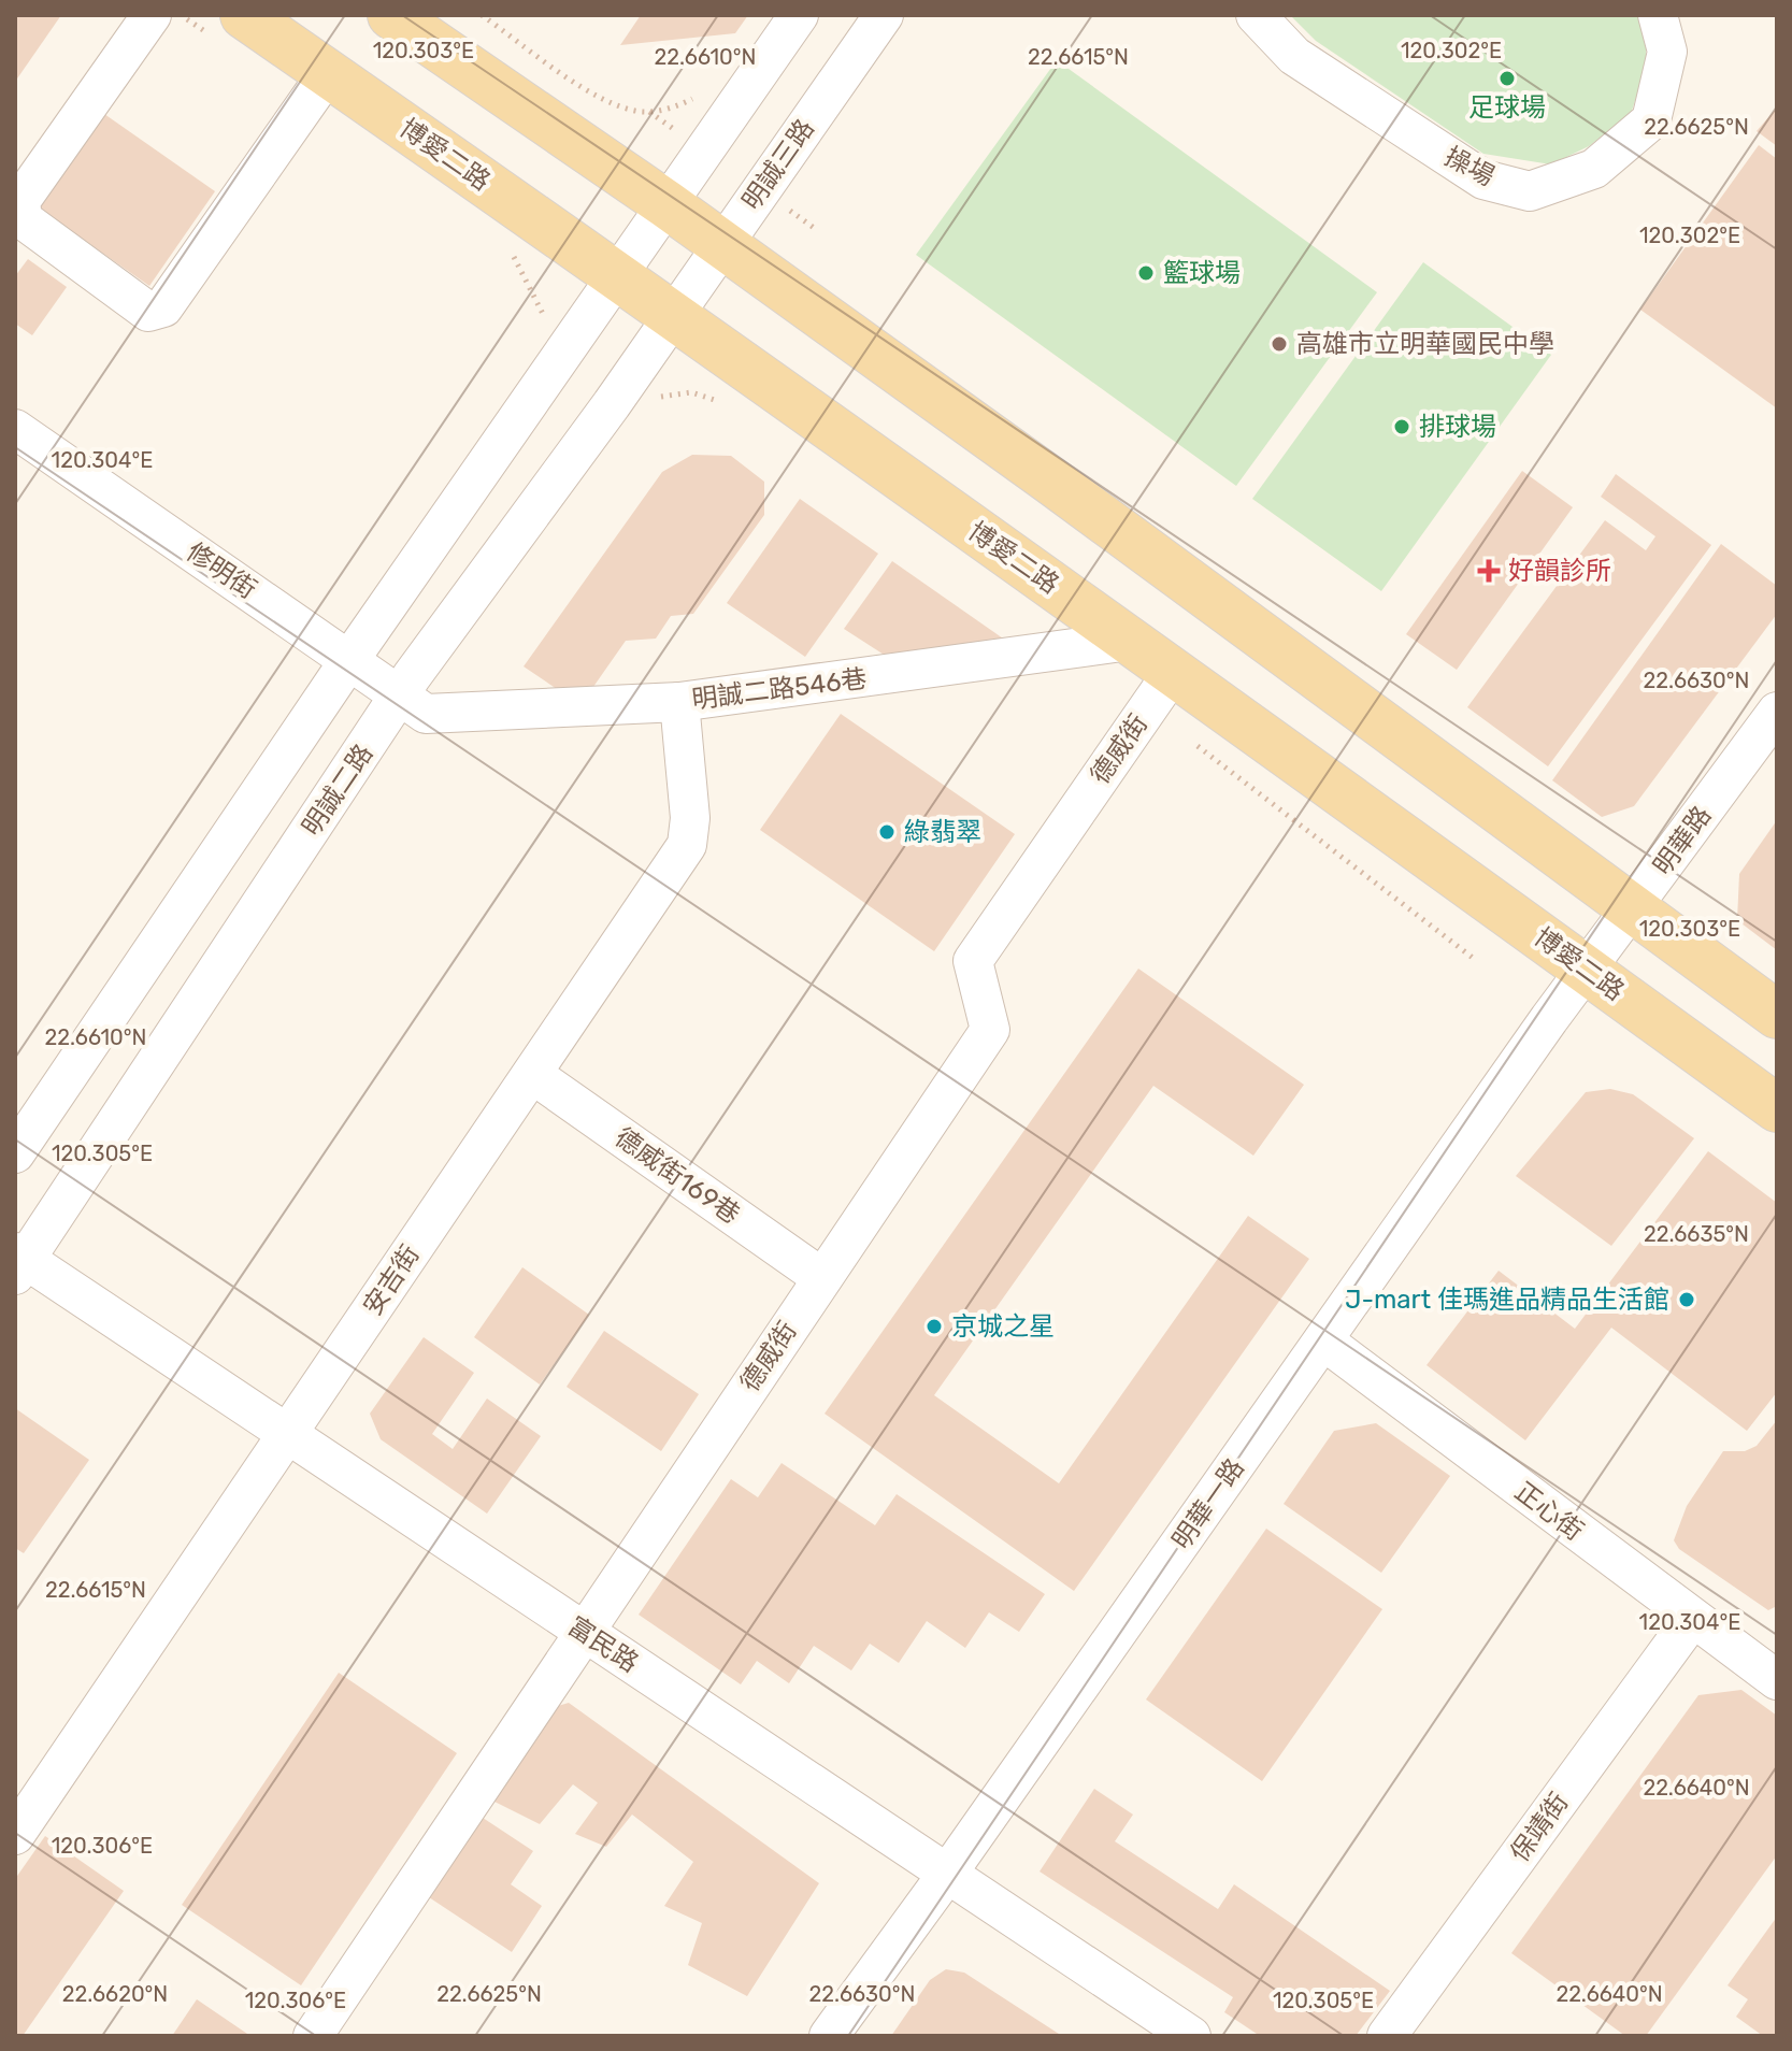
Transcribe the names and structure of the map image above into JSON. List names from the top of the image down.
{
  "streets": {
    "main road": ["博愛二路"],
    "street": [
      "明誠三路",
      "操場",
      "修明街",
      "明誠二路546巷",
      "德威街",
      "明誠二路",
      "明華路",
      "德威街169巷",
      "安吉街",
      "明華一路",
      "正心街",
      "富民路",
      "保靖街"
    ]
  },
  "crossings": [
    ["博愛二路", "明誠三路"],
    ["博愛二路", "明誠二路546巷"],
    ["博愛二路", "德威街"],
    ["博愛二路", "明誠二路"],
    ["博愛二路", "明華路"],
    ["博愛二路", "明華一路"],
    ["明誠三路", "明誠二路"],
    ["修明街", "明誠二路546巷"],
    ["修明街", "明誠二路"],
    ["明誠二路546巷", "明誠二路"],
    ["明誠二路546巷", "安吉街"],
    ["德威街", "德威街169巷"],
    ["德威街", "富民路"],
    ["明誠二路", "富民路"],
    ["明華路", "明華一路"],
    ["德威街169巷", "安吉街"],
    ["安吉街", "富民路"],
    ["明華一路", "正心街"],
    ["明華一路", "富民路"],
    ["正心街", "保靖街"]
  ],
  "places": {
    "other": [
      "足球場",
      "籃球場",
      "高雄市立明華國民中學",
      "排球場",
      "綠翡翠",
      "J-mart 佳瑪進品精品生活館",
      "京城之星"
    ],
    "health": ["好韻診所"]
  },
  "coordinates": [
    "120.303°E",
    "120.302°E",
    "22.6610°N",
    "22.6615°N",
    "22.6625°N",
    "120.304°E",
    "22.6630°N",
    "120.305°E",
    "22.6635°N",
    "22.6640°N",
    "120.306°E",
    "22.6620°N"
  ]
}
